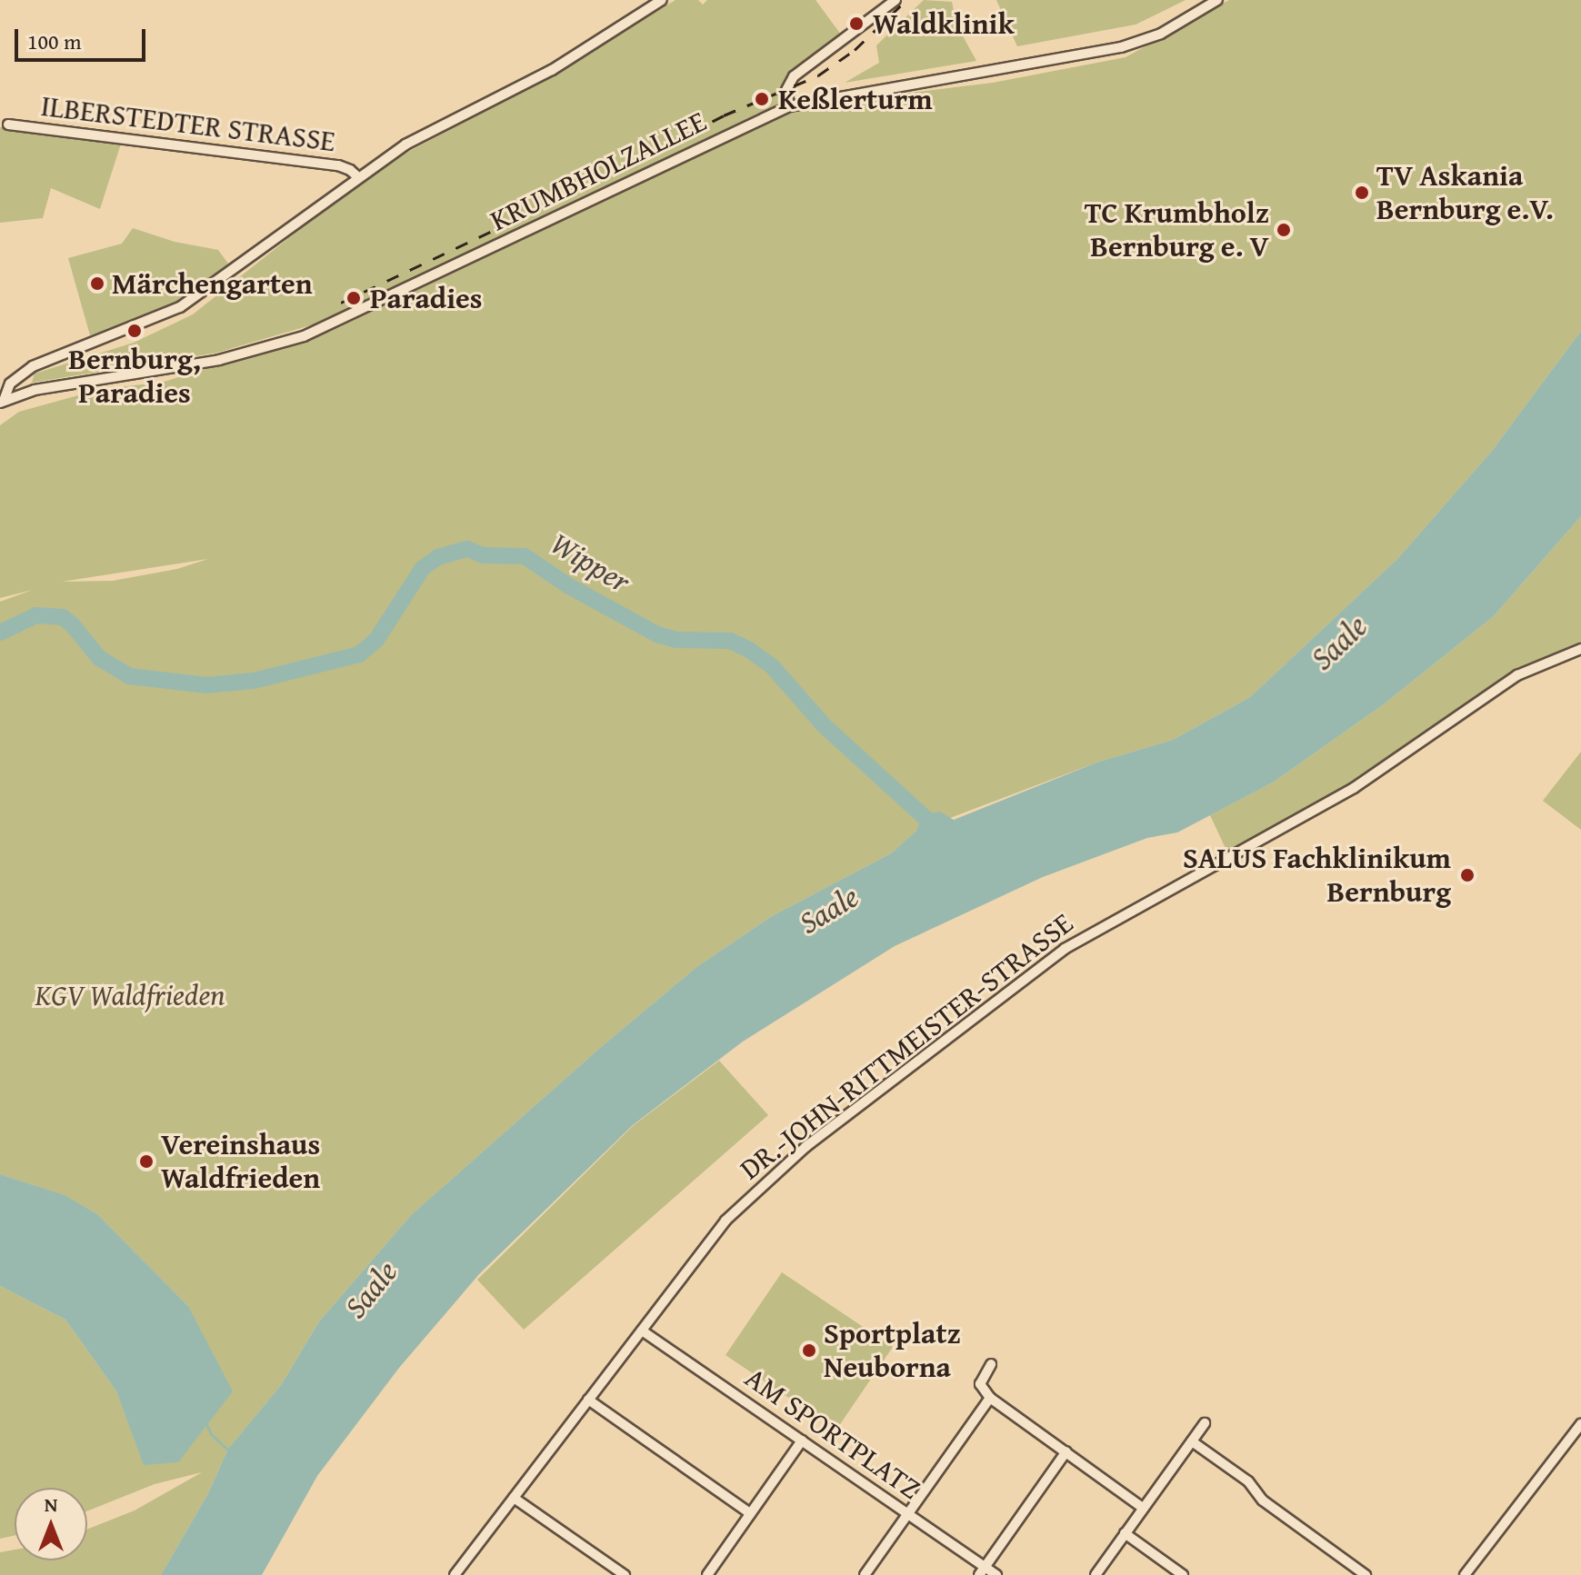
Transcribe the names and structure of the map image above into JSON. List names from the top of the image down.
{
  "streets": {
    "street": [
      "ILBERSTEDTER STRASSE",
      "KRUMBHOLZALLEE",
      "DR.-JOHN-RITTMEISTER-STRASSE",
      "AM SPORTPLATZ"
    ]
  },
  "crossings": [
    ["ILBERSTEDTER STRASSE", "KRUMBHOLZALLEE"],
    ["DR.-JOHN-RITTMEISTER-STRASSE", "AM SPORTPLATZ"]
  ],
  "water": ["Wipper", "Saale"],
  "parks": ["KGV Waldfrieden"],
  "places": [
    "Waldklinik",
    "Keßlerturm",
    "TV Askania Bernburg e.V.",
    "TC Krumbholz Bernburg e. V",
    "Märchengarten",
    "Paradies",
    "Bernburg, Paradies",
    "SALUS Fachklinikum Bernburg",
    "Vereinshaus Waldfrieden",
    "Sportplatz Neuborna"
  ],
  "scale_bar": "100 m",
  "north": "top"
}
